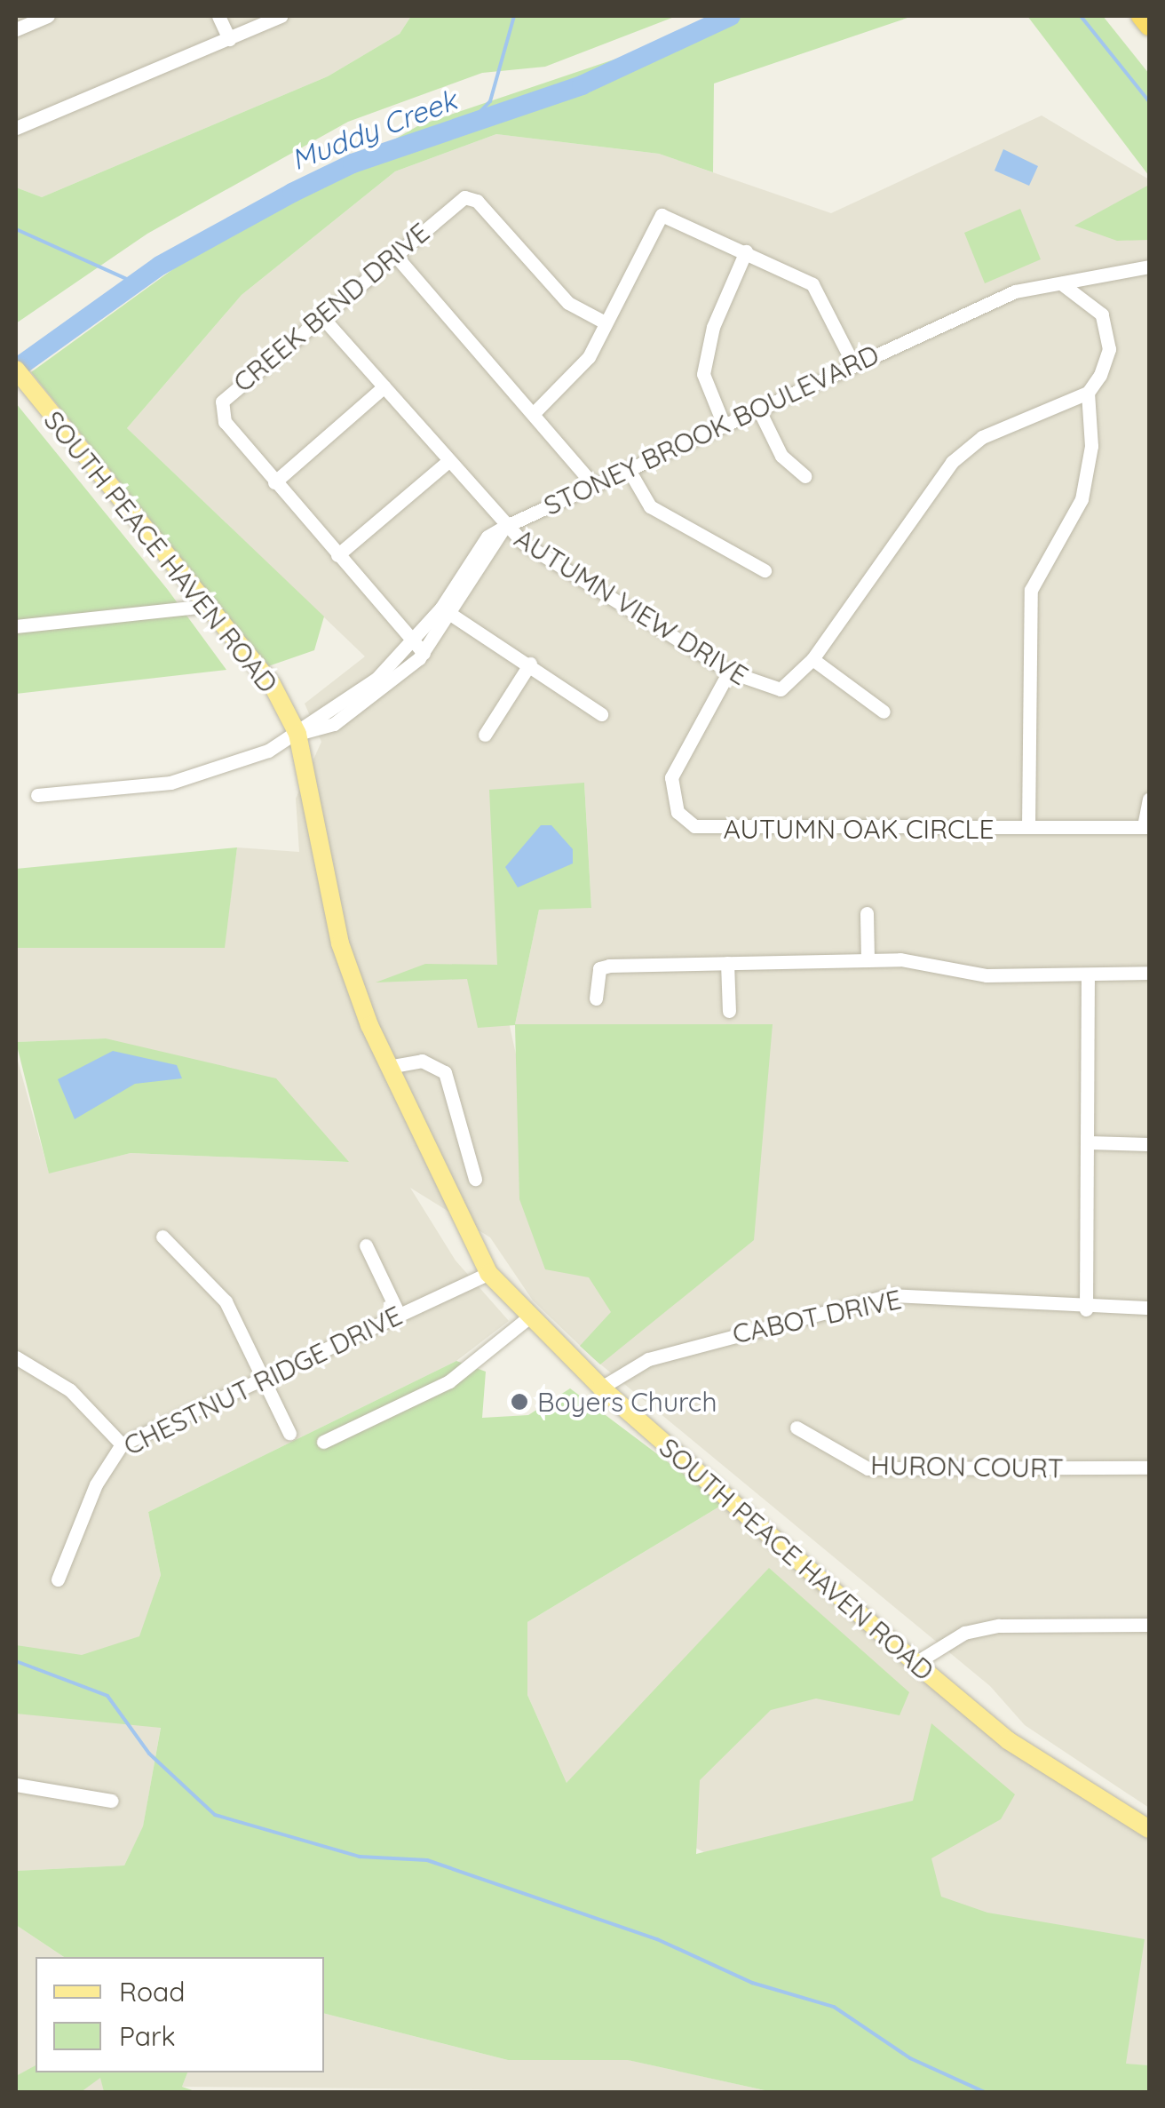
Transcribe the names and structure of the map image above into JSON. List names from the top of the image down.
{
  "streets": {
    "main road": ["SOUTH PEACE HAVEN ROAD"],
    "street": [
      "CREEK BEND DRIVE",
      "STONEY BROOK BOULEVARD",
      "AUTUMN VIEW DRIVE",
      "AUTUMN OAK CIRCLE",
      "CABOT DRIVE",
      "CHESTNUT RIDGE DRIVE",
      "HURON COURT"
    ]
  },
  "crossings": [
    ["CREEK BEND DRIVE", "STONEY BROOK BOULEVARD"],
    ["CREEK BEND DRIVE", "AUTUMN VIEW DRIVE"],
    ["STONEY BROOK BOULEVARD", "SOUTH PEACE HAVEN ROAD"],
    ["STONEY BROOK BOULEVARD", "AUTUMN VIEW DRIVE"],
    ["SOUTH PEACE HAVEN ROAD", "CABOT DRIVE"],
    ["SOUTH PEACE HAVEN ROAD", "CHESTNUT RIDGE DRIVE"],
    ["AUTUMN VIEW DRIVE", "AUTUMN OAK CIRCLE"]
  ],
  "water": ["Muddy Creek"],
  "places": ["Boyers Church"],
  "legend": ["Road", "Park"]
}
